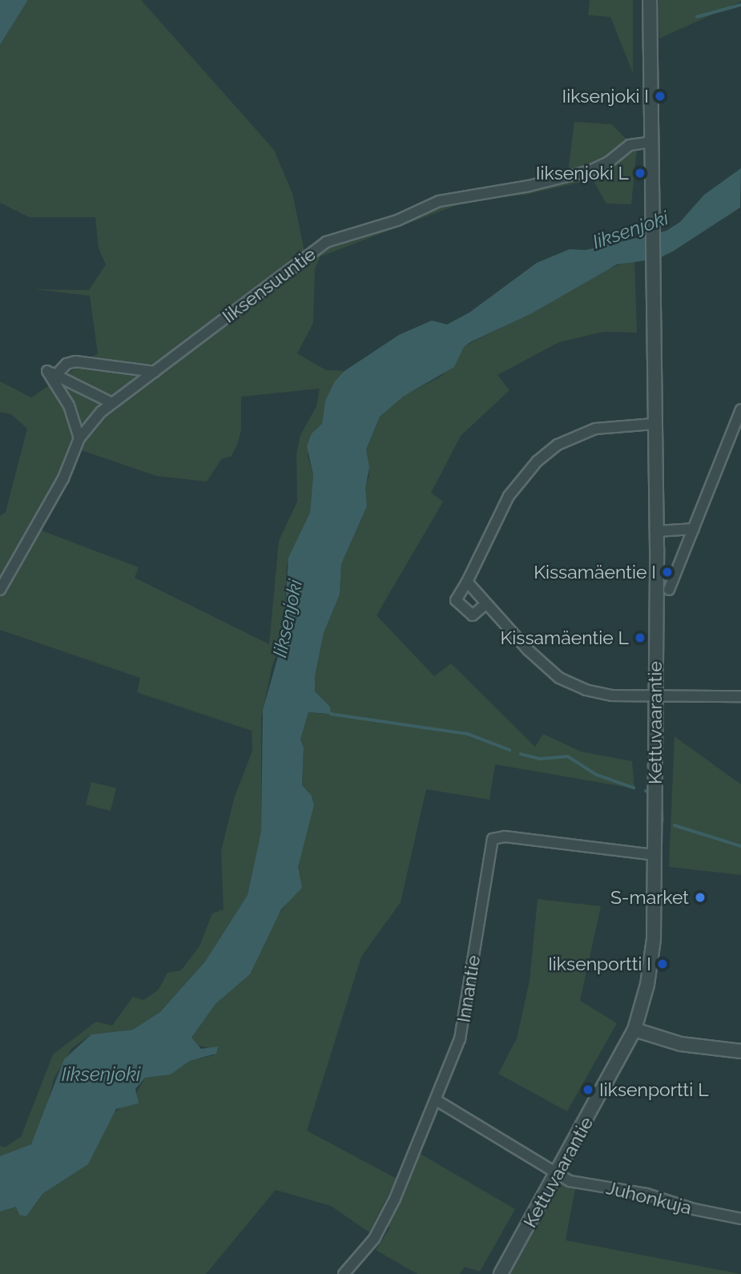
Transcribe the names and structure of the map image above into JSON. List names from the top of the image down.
{
  "streets": {
    "street": [
      "Iiksensuuntie",
      "Kettuvaarantie",
      "Innantie",
      "Juhonkuja"
    ]
  },
  "crossings": [
    ["Iiksensuuntie", "Kettuvaarantie"],
    ["Kettuvaarantie", "Innantie"],
    ["Kettuvaarantie", "Juhonkuja"],
    ["Innantie", "Juhonkuja"]
  ],
  "water": ["Iiksenjoki"],
  "places": [
    "Iiksenjoki I",
    "Iiksenjoki L",
    "Kissamäentie I",
    "Kissamäentie L",
    "S-market",
    "Iiksenportti I",
    "Iiksenportti L"
  ]
}
